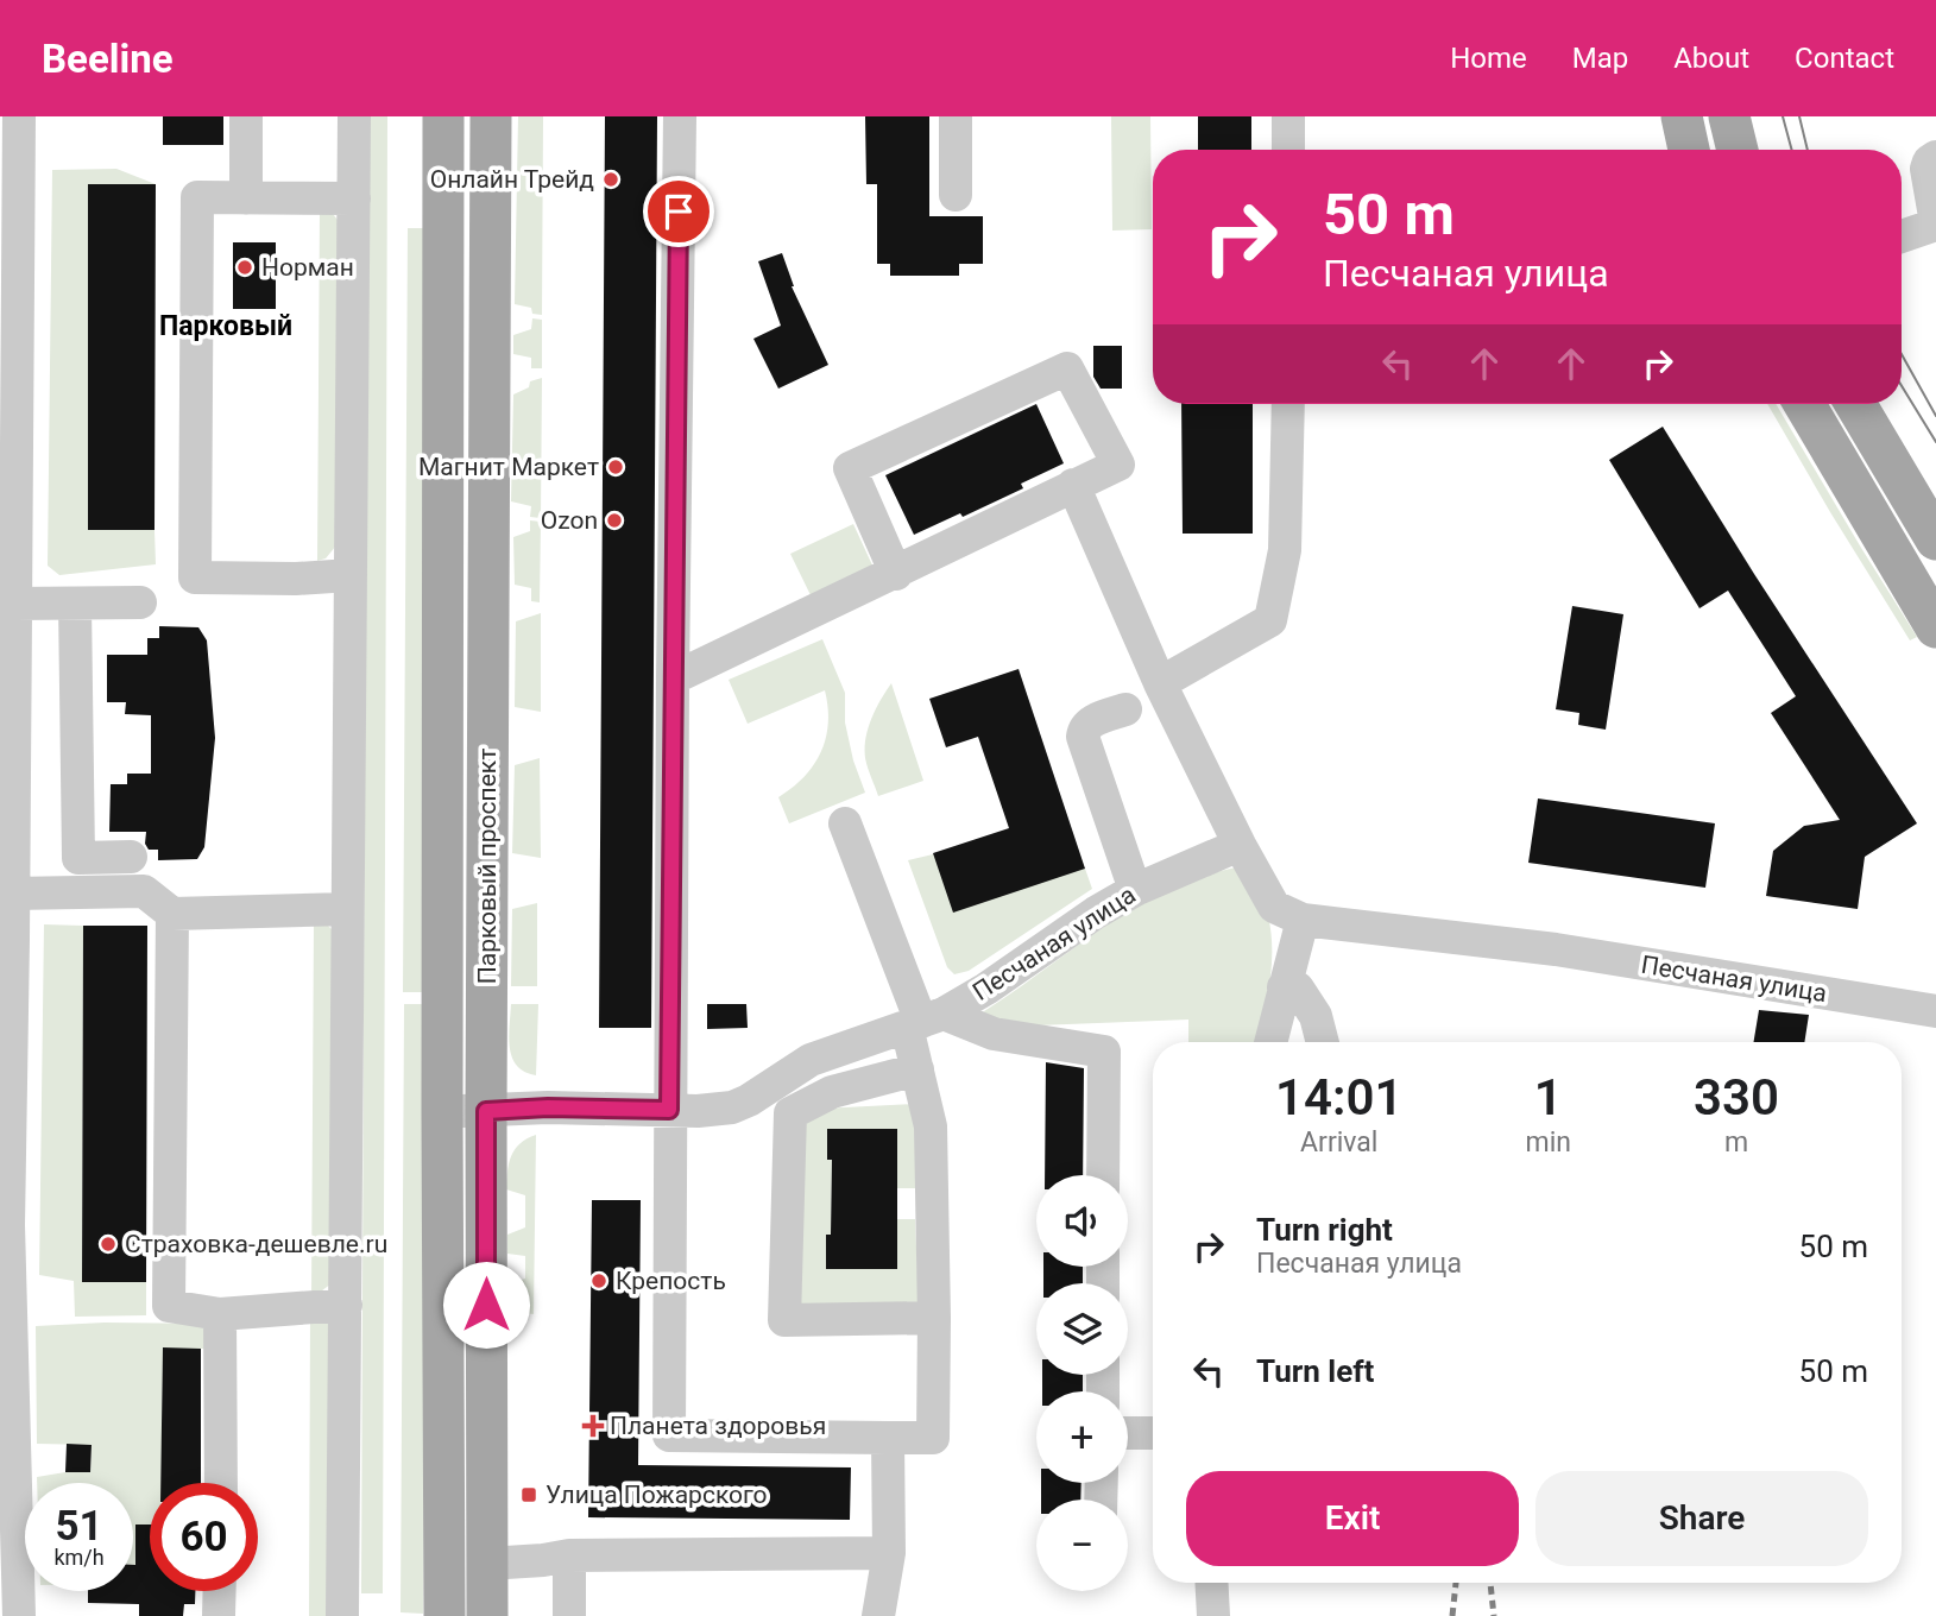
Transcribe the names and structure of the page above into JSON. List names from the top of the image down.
{
  "streets": {
    "main road": ["Парковый проспект"],
    "street": ["Песчаная улица"]
  },
  "crossings": [
    ["Парковый проспект", "Песчаная улица"]
  ],
  "districts": ["Парковый"],
  "places": {
    "other": [
      "Онлайн Трейд",
      "Норман",
      "Магнит Маркет",
      "Ozon",
      "Страховка-дешевле.ru",
      "Крепость"
    ],
    "health": ["Планета здоровья"],
    "transit": ["Улица Пожарского"]
  },
  "page": {
    "header": "Beeline",
    "nav": [
      "Home",
      "Map",
      "About",
      "Contact"
    ],
    "turn": ["50 m", "Песчаная улица"],
    "eta": [
      "14:01",
      "Arrival",
      "1",
      "min",
      "330",
      "m"
    ],
    "map_buttons": ["+", "−"],
    "list": [
      {
        "name": "Turn right",
        "note": "Песчаная улица",
        "value": "50 m"
      },
      {
        "name": "Turn left",
        "value": "50 m"
      }
    ],
    "buttons": ["Exit", "Share"],
    "speed": "51 km/h",
    "limit": "60"
  }
}
